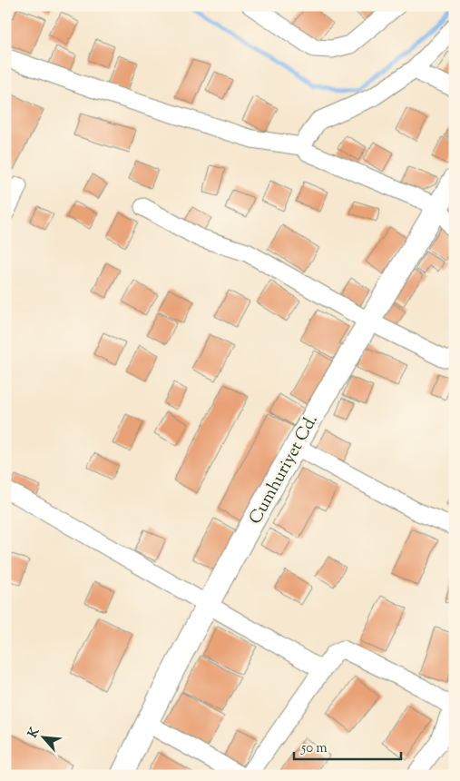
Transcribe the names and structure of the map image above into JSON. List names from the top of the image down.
{
  "streets": {
    "main road": ["Cumhuriyet Cd."]
  },
  "scale_bar": "50 m",
  "north": "top left"
}
